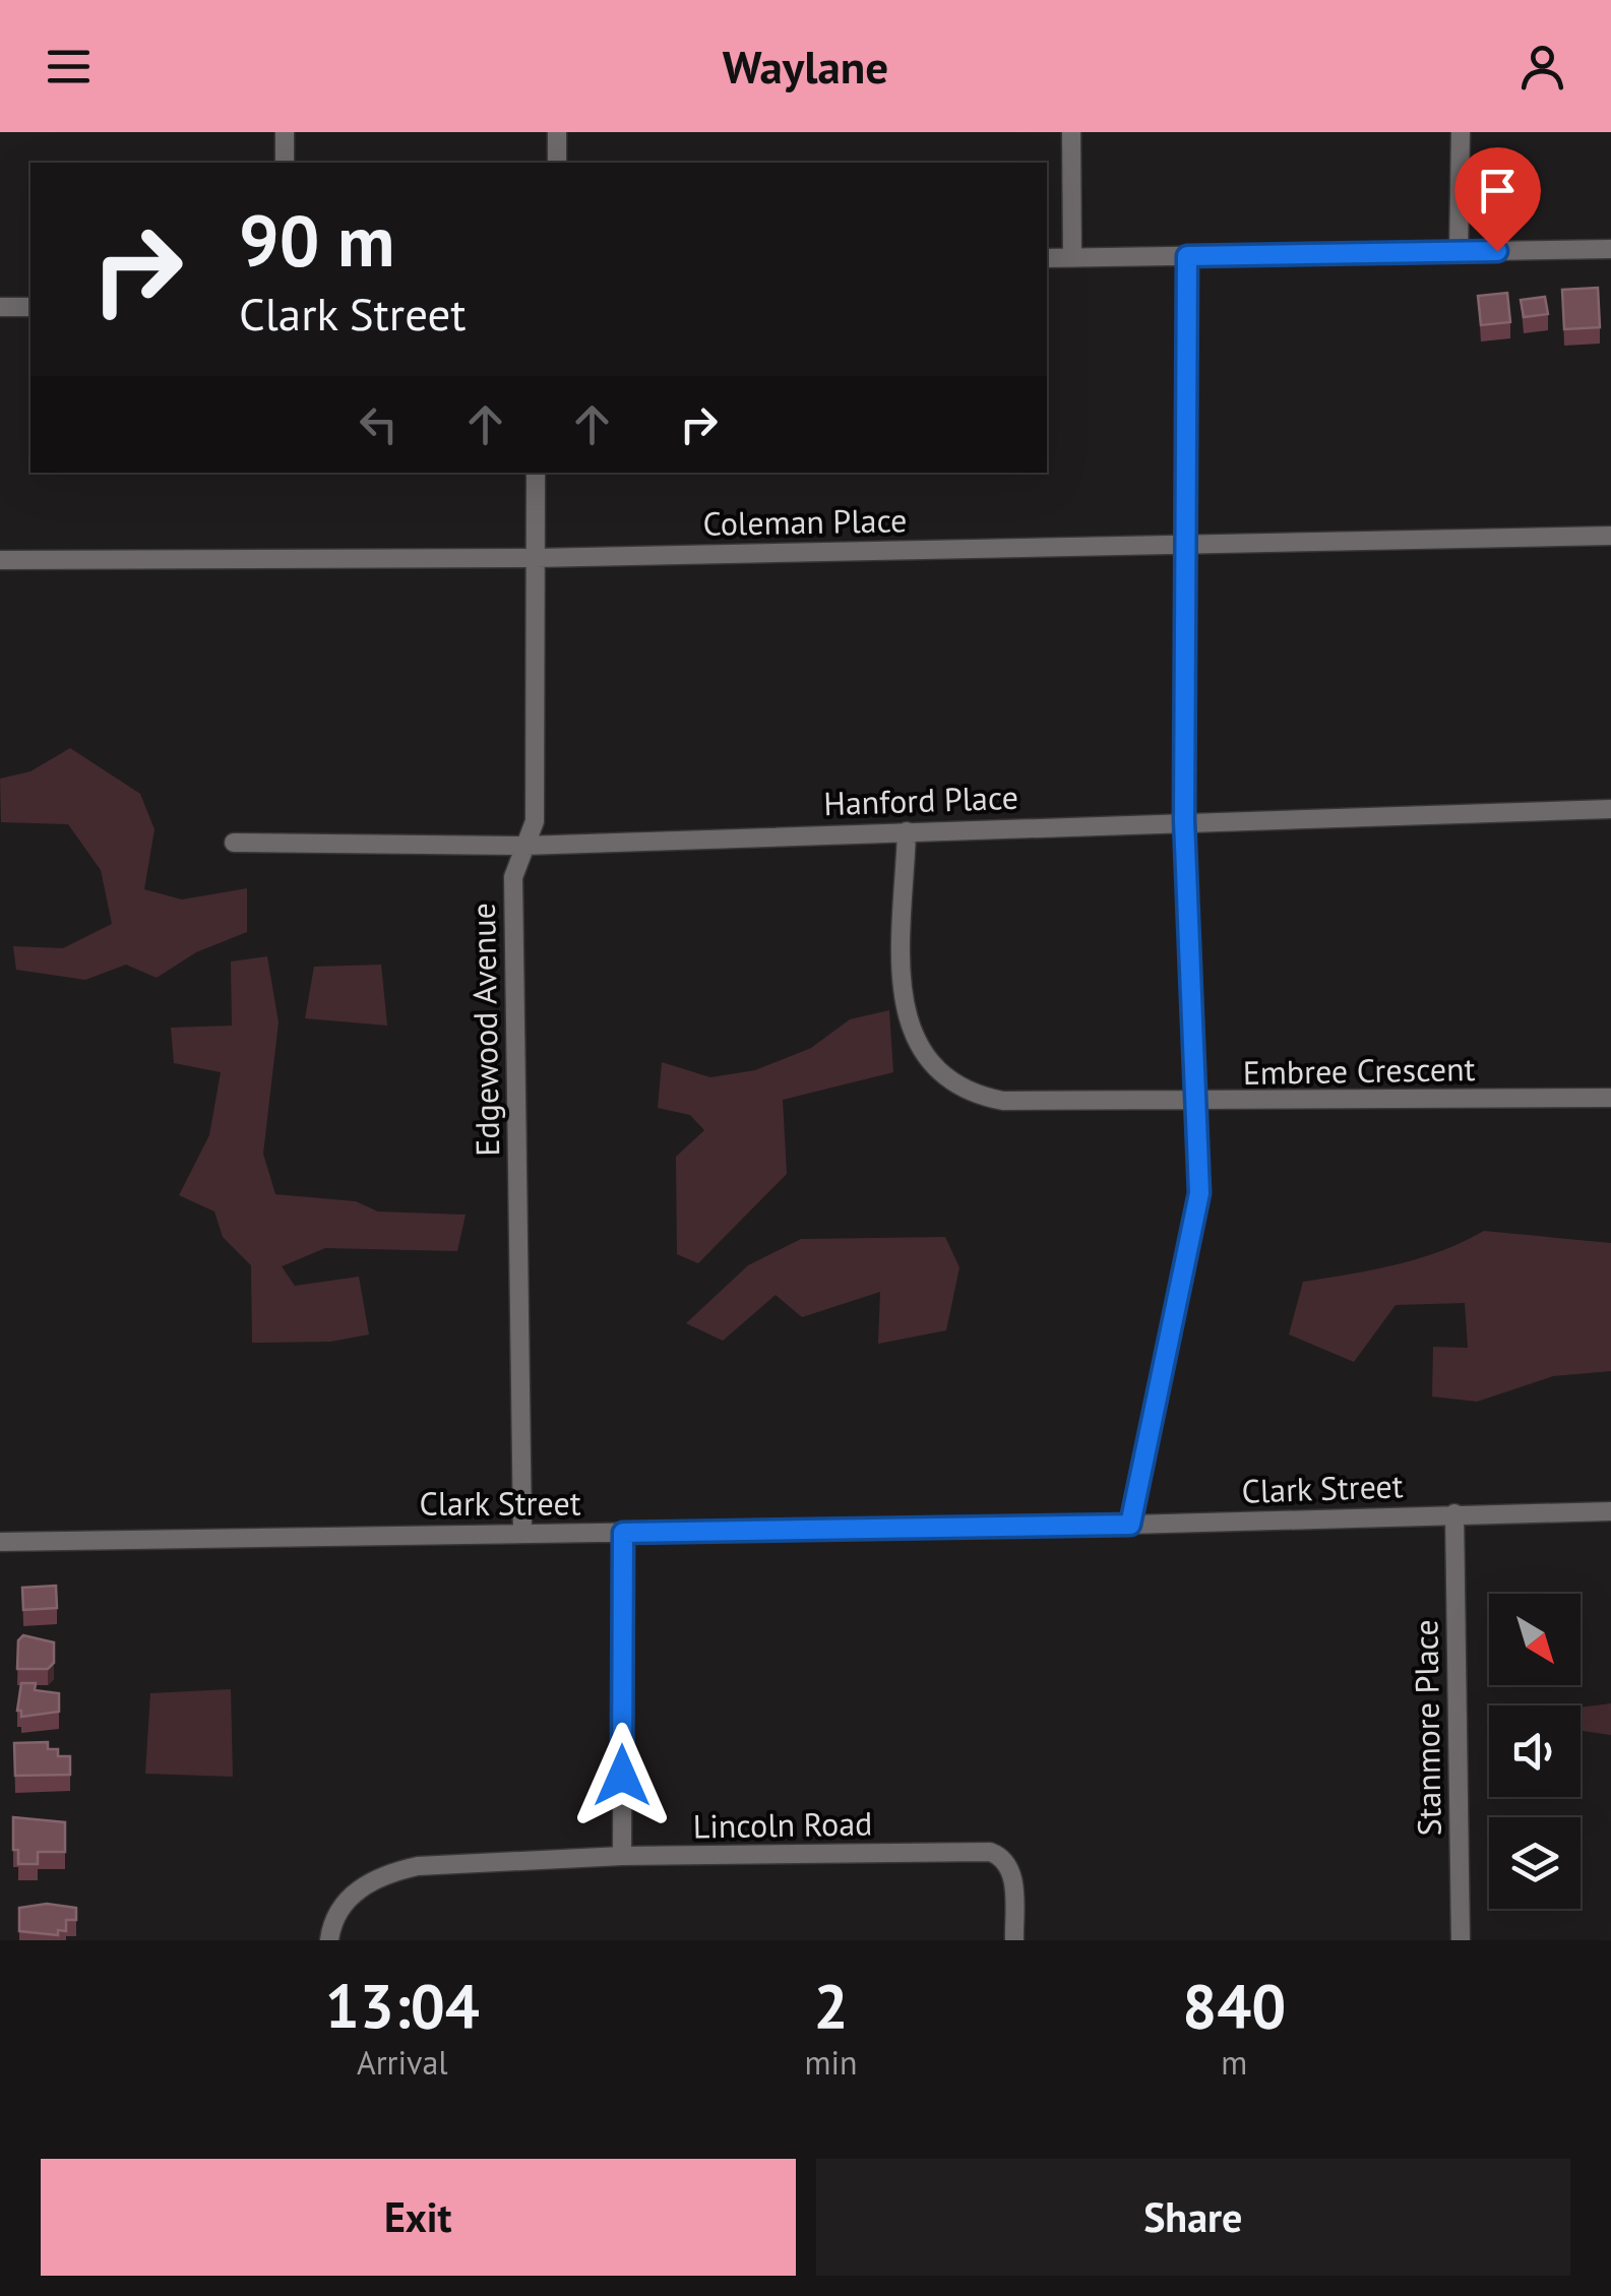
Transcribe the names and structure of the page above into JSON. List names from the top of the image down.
{
  "streets": {
    "street": [
      "Coleman Place",
      "Hanford Place",
      "Edgewood Avenue",
      "Embree Crescent",
      "Clark Street",
      "Stanmore Place",
      "Lincoln Road"
    ]
  },
  "crossings": [
    ["Coleman Place", "Edgewood Avenue"],
    ["Hanford Place", "Edgewood Avenue"],
    ["Hanford Place", "Embree Crescent"],
    ["Edgewood Avenue", "Clark Street"],
    ["Clark Street", "Stanmore Place"]
  ],
  "north": "bottom right",
  "page": {
    "header": "Waylane",
    "turn": ["90 m", "Clark Street"],
    "eta": [
      "13:04",
      "Arrival",
      "2",
      "min",
      "840",
      "m"
    ],
    "buttons": ["Exit", "Share"]
  }
}
